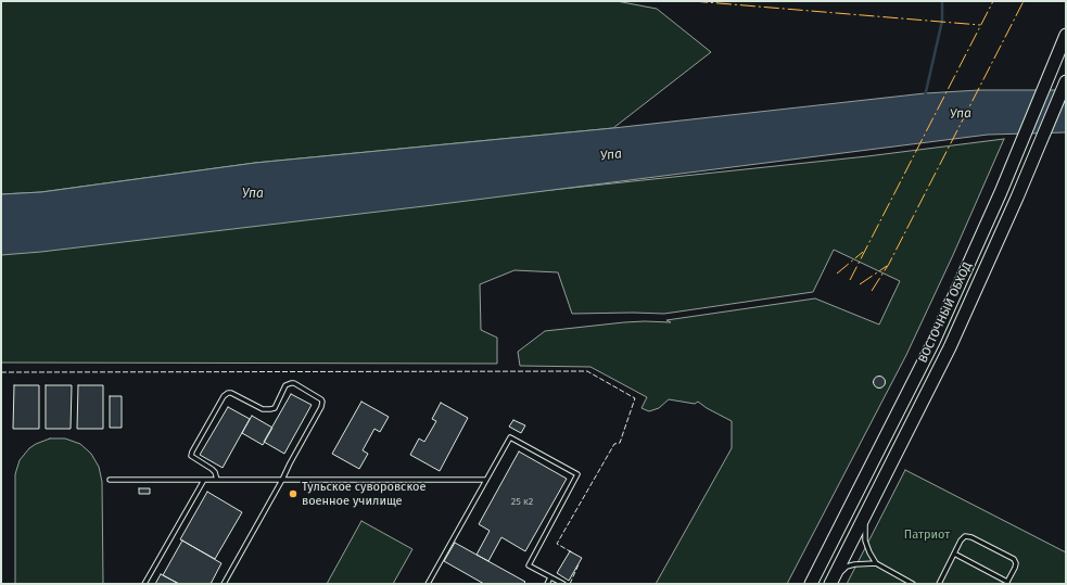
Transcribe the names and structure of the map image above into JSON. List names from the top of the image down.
{
  "streets": {
    "main road": ["ВОСТОЧНЫЙ ОБХОД"]
  },
  "water": ["Упа"],
  "parks": ["Патриот"],
  "places": ["Тульское суворовское военное училище"],
  "house_numbers": ["25 к2"]
}
